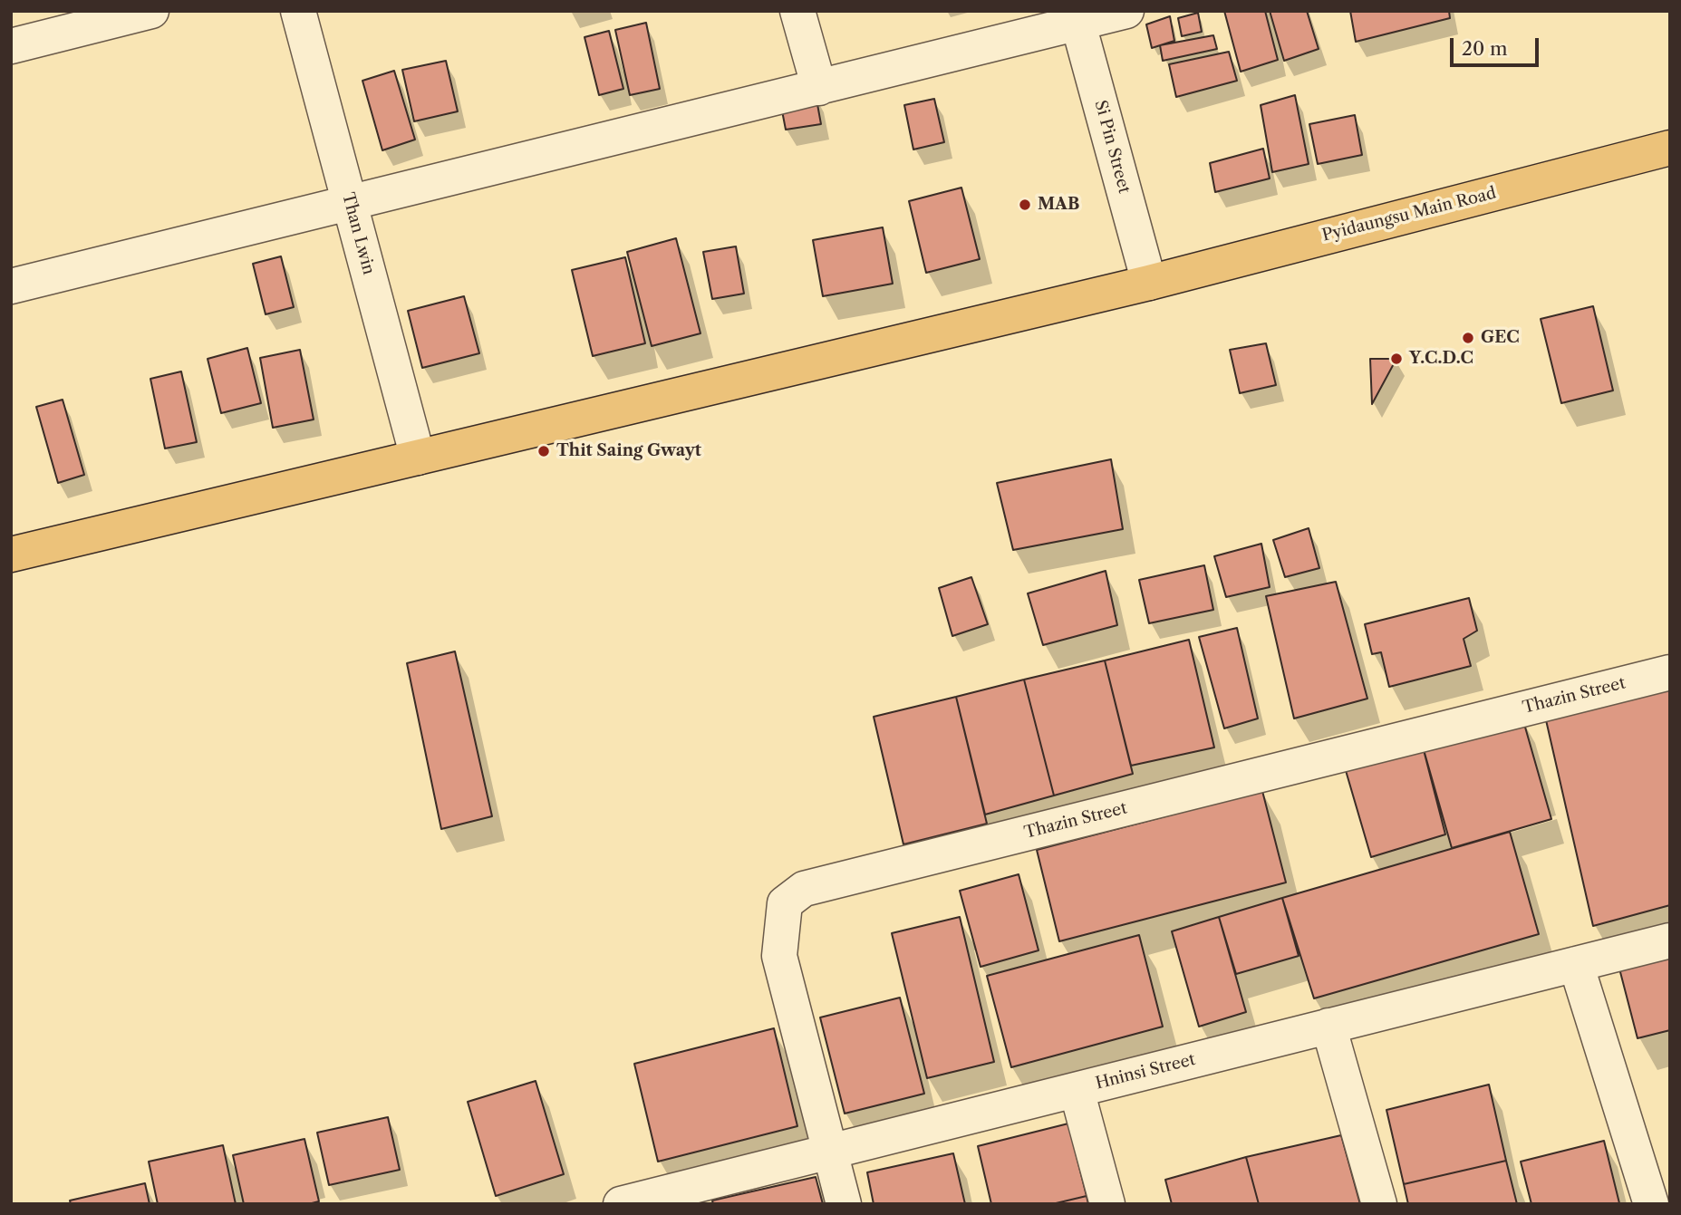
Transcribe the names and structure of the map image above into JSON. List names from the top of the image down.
{
  "streets": {
    "main road": ["Pyidaungsu Main Road"],
    "street": [
      "Si Pin Street",
      "Than Lwin",
      "Thazin Street",
      "Hninsi Street"
    ]
  },
  "crossings": [
    ["Si Pin Street", "Pyidaungsu Main Road"],
    ["Pyidaungsu Main Road", "Than Lwin"],
    ["Thazin Street", "Hninsi Street"]
  ],
  "places": [
    "MAB",
    "GEC",
    "Y.C.D.C",
    "Thit Saing Gwayt"
  ],
  "scale_bar": "20 m"
}
